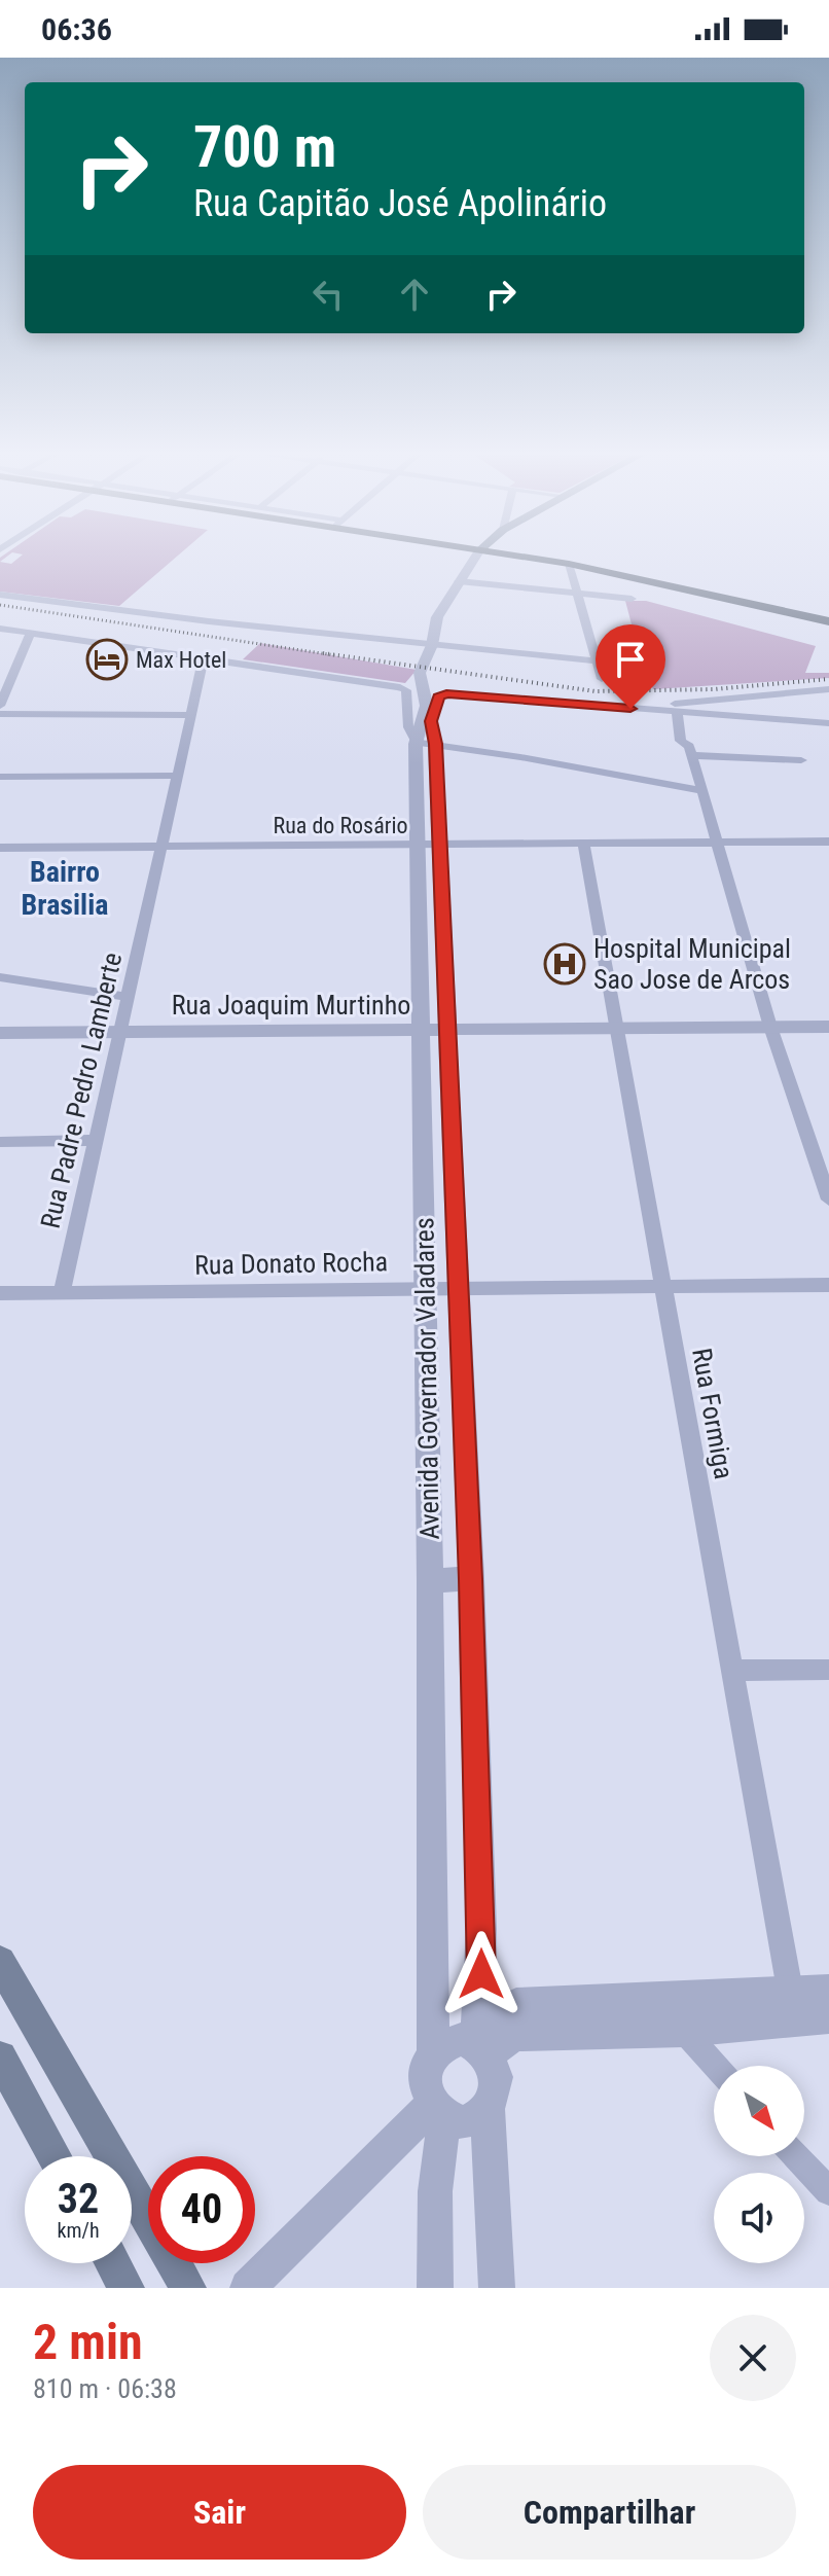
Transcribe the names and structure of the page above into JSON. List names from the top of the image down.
{
  "streets": {
    "street": [
      "Rua do Rosário",
      "Rua Joaquim Murtinho",
      "Rua Padre Pedro Lamberte",
      "Rua Donato Rocha",
      "Avenida Governador Valadares",
      "Rua Formiga"
    ]
  },
  "crossings": [
    ["Rua do Rosário", "Rua Padre Pedro Lamberte"],
    ["Rua do Rosário", "Avenida Governador Valadares"],
    ["Rua do Rosário", "Rua Formiga"],
    ["Rua Joaquim Murtinho", "Rua Padre Pedro Lamberte"],
    ["Rua Joaquim Murtinho", "Avenida Governador Valadares"],
    ["Rua Joaquim Murtinho", "Rua Formiga"],
    ["Rua Padre Pedro Lamberte", "Rua Donato Rocha"],
    ["Rua Donato Rocha", "Avenida Governador Valadares"],
    ["Rua Donato Rocha", "Rua Formiga"]
  ],
  "districts": ["Bairro Brasilia"],
  "places": {
    "hotel": ["Max Hotel"],
    "hospital": ["Hospital Municipal Sao Jose de Arcos"]
  },
  "north": "bottom right",
  "page": {
    "status": "06:36",
    "turn": ["700 m", "Rua Capitão José Apolinário"],
    "speed": "32 km/h",
    "limit": "40",
    "heading": ["2 min", "810 m · 06:38"],
    "buttons": ["Sair", "Compartilhar"]
  }
}
